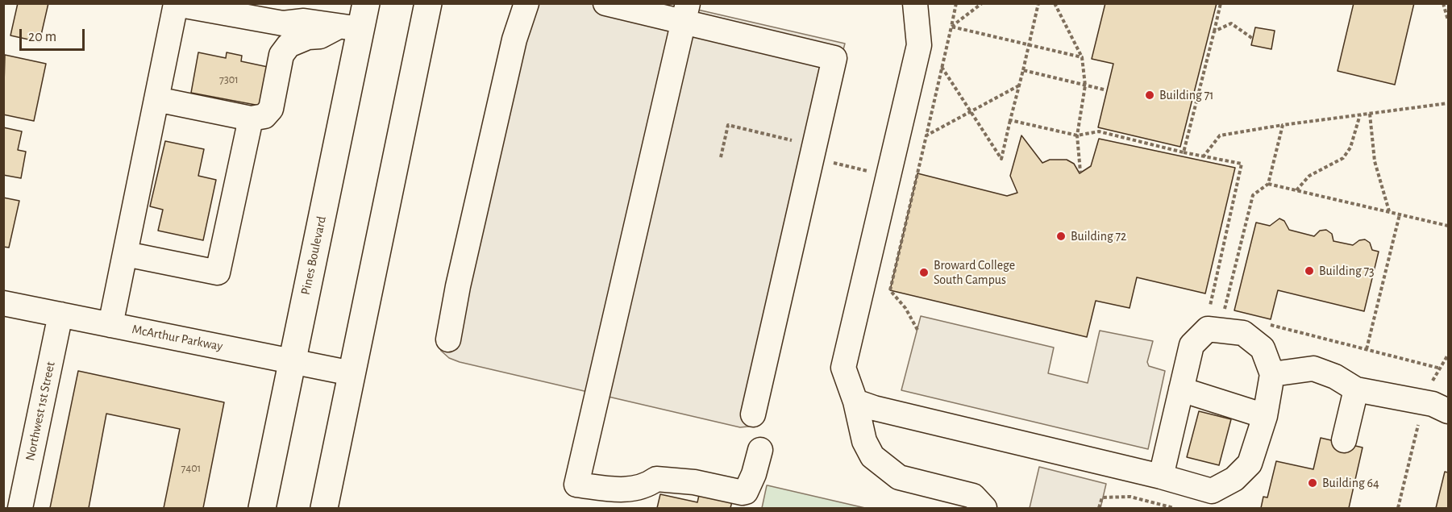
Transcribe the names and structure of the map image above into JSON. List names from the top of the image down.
{
  "streets": {
    "highway": ["Pines Boulevard"],
    "street": ["McArthur Parkway", "Northwest 1st Street"]
  },
  "crossings": [
    ["Pines Boulevard", "McArthur Parkway"],
    ["McArthur Parkway", "Northwest 1st Street"]
  ],
  "places": [
    "Building 71",
    "Building 72",
    "Building 73",
    "Broward College South Campus",
    "Building 64"
  ],
  "house_numbers": ["7301", "7401"],
  "scale_bar": "20 m"
}
